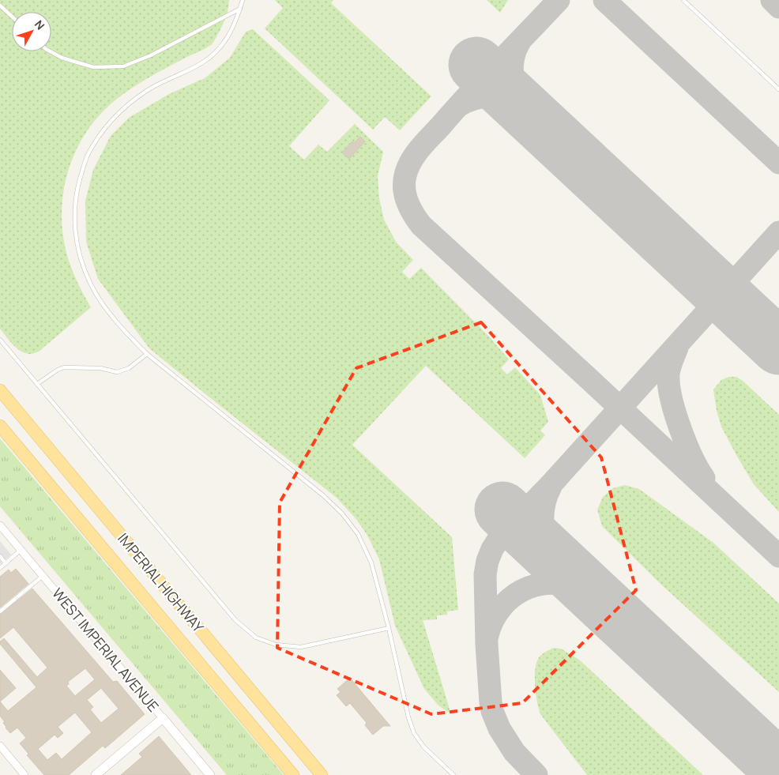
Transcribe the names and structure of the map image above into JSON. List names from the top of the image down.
{
  "streets": {
    "main road": ["IMPERIAL HIGHWAY"],
    "street": ["WEST IMPERIAL AVENUE"]
  },
  "north": "top right"
}
